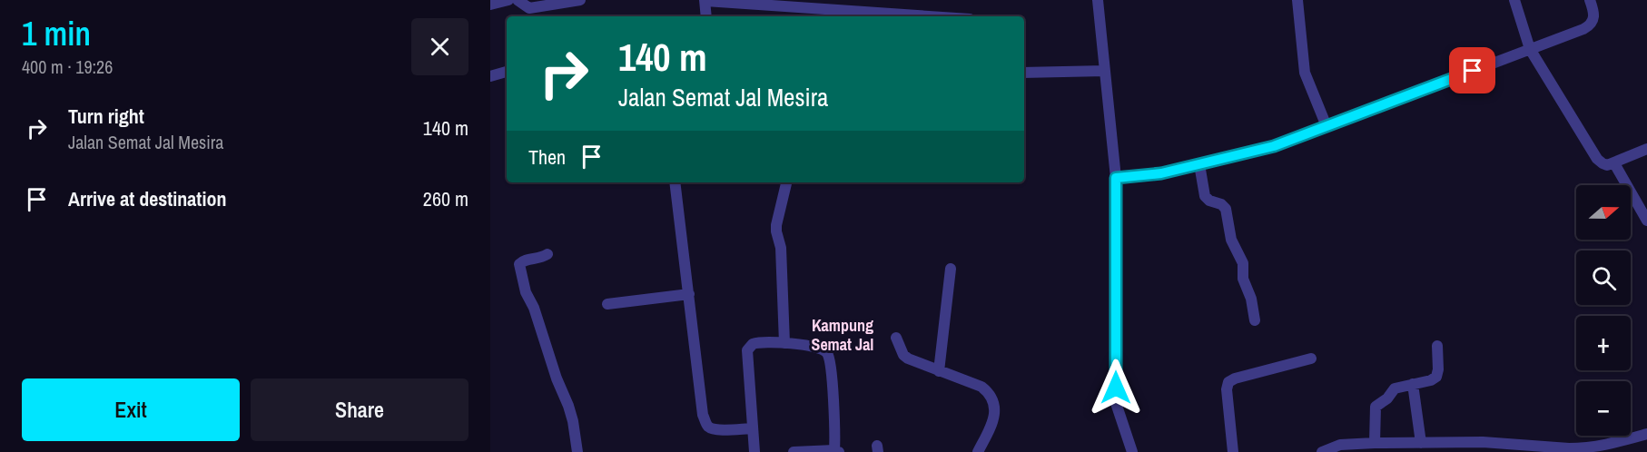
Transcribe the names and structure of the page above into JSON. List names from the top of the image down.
{
  "districts": ["Kampung Semat Jal"],
  "north": "right",
  "page": {
    "heading": ["1 min", "400 m · 19:26"],
    "turn": ["140 m", "Jalan Semat Jal Mesira"],
    "list": [
      {
        "name": "Turn right",
        "note": "Jalan Semat Jal Mesira",
        "value": "140 m"
      },
      {
        "name": "Arrive at destination",
        "value": "260 m"
      }
    ],
    "then": "Then",
    "map_buttons": ["+", "−"],
    "buttons": ["Exit", "Share"]
  }
}
